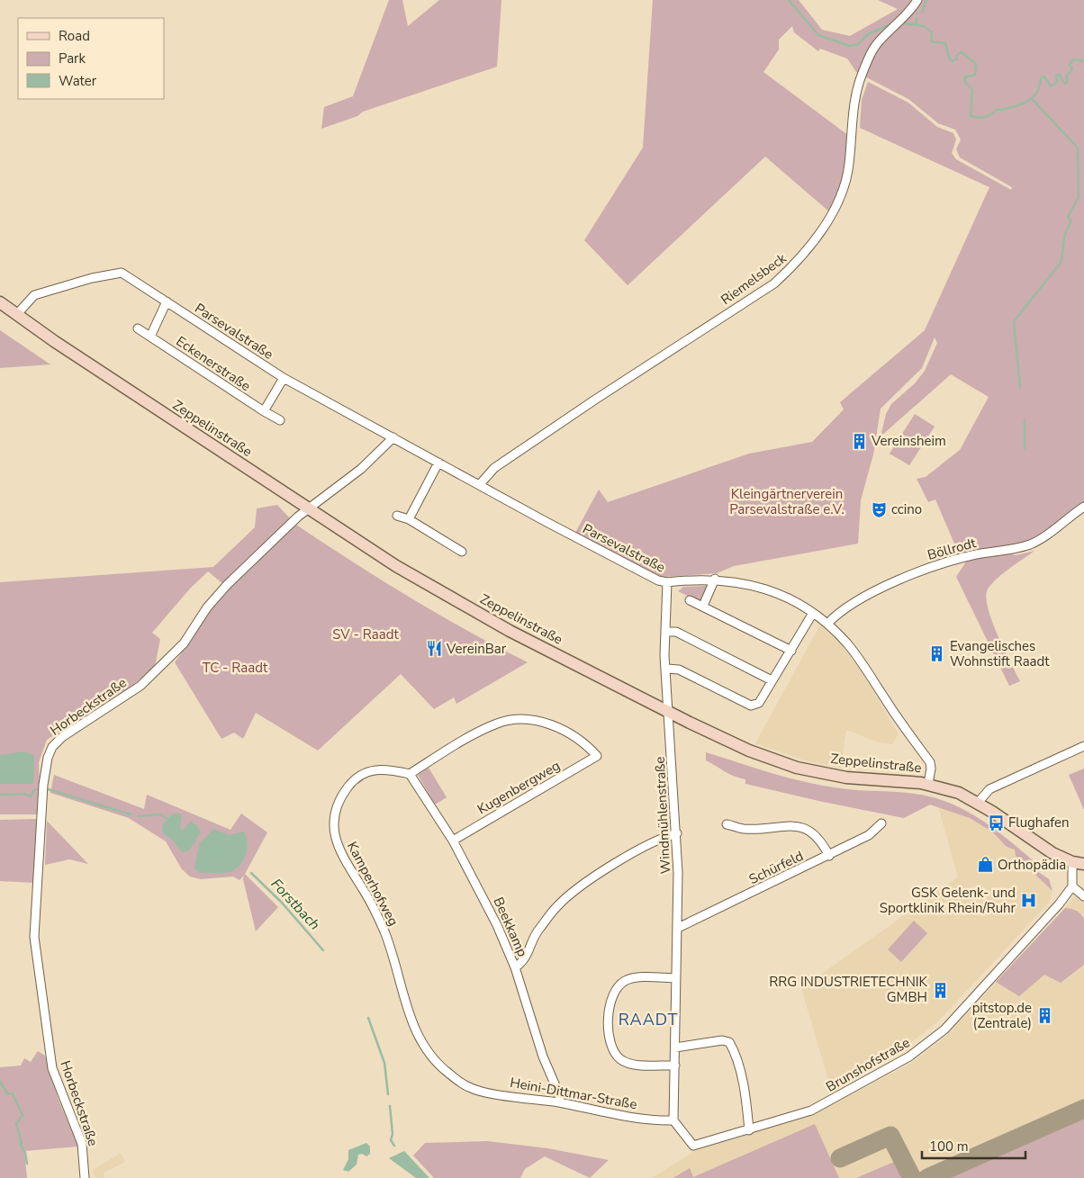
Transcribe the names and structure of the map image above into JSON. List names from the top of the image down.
{
  "streets": {
    "main road": ["Zeppelinstraße"],
    "street": [
      "Riemelsbeck",
      "Parsevalstraße",
      "Eckenerstraße",
      "Böllrodt",
      "Horbeckstraße",
      "Kugenbergweg",
      "Windmühlenstraße",
      "Schürfeld",
      "Kamperhofweg",
      "Beekkamp",
      "Brunshofstraße",
      "Heini-Dittmar-Straße"
    ]
  },
  "crossings": [
    ["Riemelsbeck", "Parsevalstraße"],
    ["Parsevalstraße", "Zeppelinstraße"],
    ["Parsevalstraße", "Böllrodt"],
    ["Parsevalstraße", "Horbeckstraße"],
    ["Parsevalstraße", "Windmühlenstraße"],
    ["Zeppelinstraße", "Horbeckstraße"],
    ["Zeppelinstraße", "Windmühlenstraße"],
    ["Kugenbergweg", "Kamperhofweg"],
    ["Kugenbergweg", "Beekkamp"],
    ["Windmühlenstraße", "Schürfeld"],
    ["Windmühlenstraße", "Brunshofstraße"],
    ["Windmühlenstraße", "Heini-Dittmar-Straße"],
    ["Kamperhofweg", "Beekkamp"],
    ["Kamperhofweg", "Heini-Dittmar-Straße"],
    ["Beekkamp", "Heini-Dittmar-Straße"],
    ["Brunshofstraße", "Heini-Dittmar-Straße"]
  ],
  "districts": ["RAADT"],
  "water": ["Forstbach"],
  "parks": ["Kleingärtnerverein Parsevalstraße e.V.", "SV - Raadt", "TC - Raadt"],
  "places": {
    "building": [
      "Vereinsheim",
      "Evangelisches Wohnstift Raadt",
      "RRG INDUSTRIETECHNIK GMBH",
      "pitstop.de (Zentrale)"
    ],
    "theatre": ["ccino"],
    "restaurant": ["VereinBar"],
    "bus stop": ["Flughafen"],
    "shop": ["Orthopädia"],
    "hospital": ["GSK Gelenk- und Sportklinik Rhein/Ruhr"]
  },
  "legend": ["Road", "Park", "Water"],
  "scale_bar": "100 m"
}
